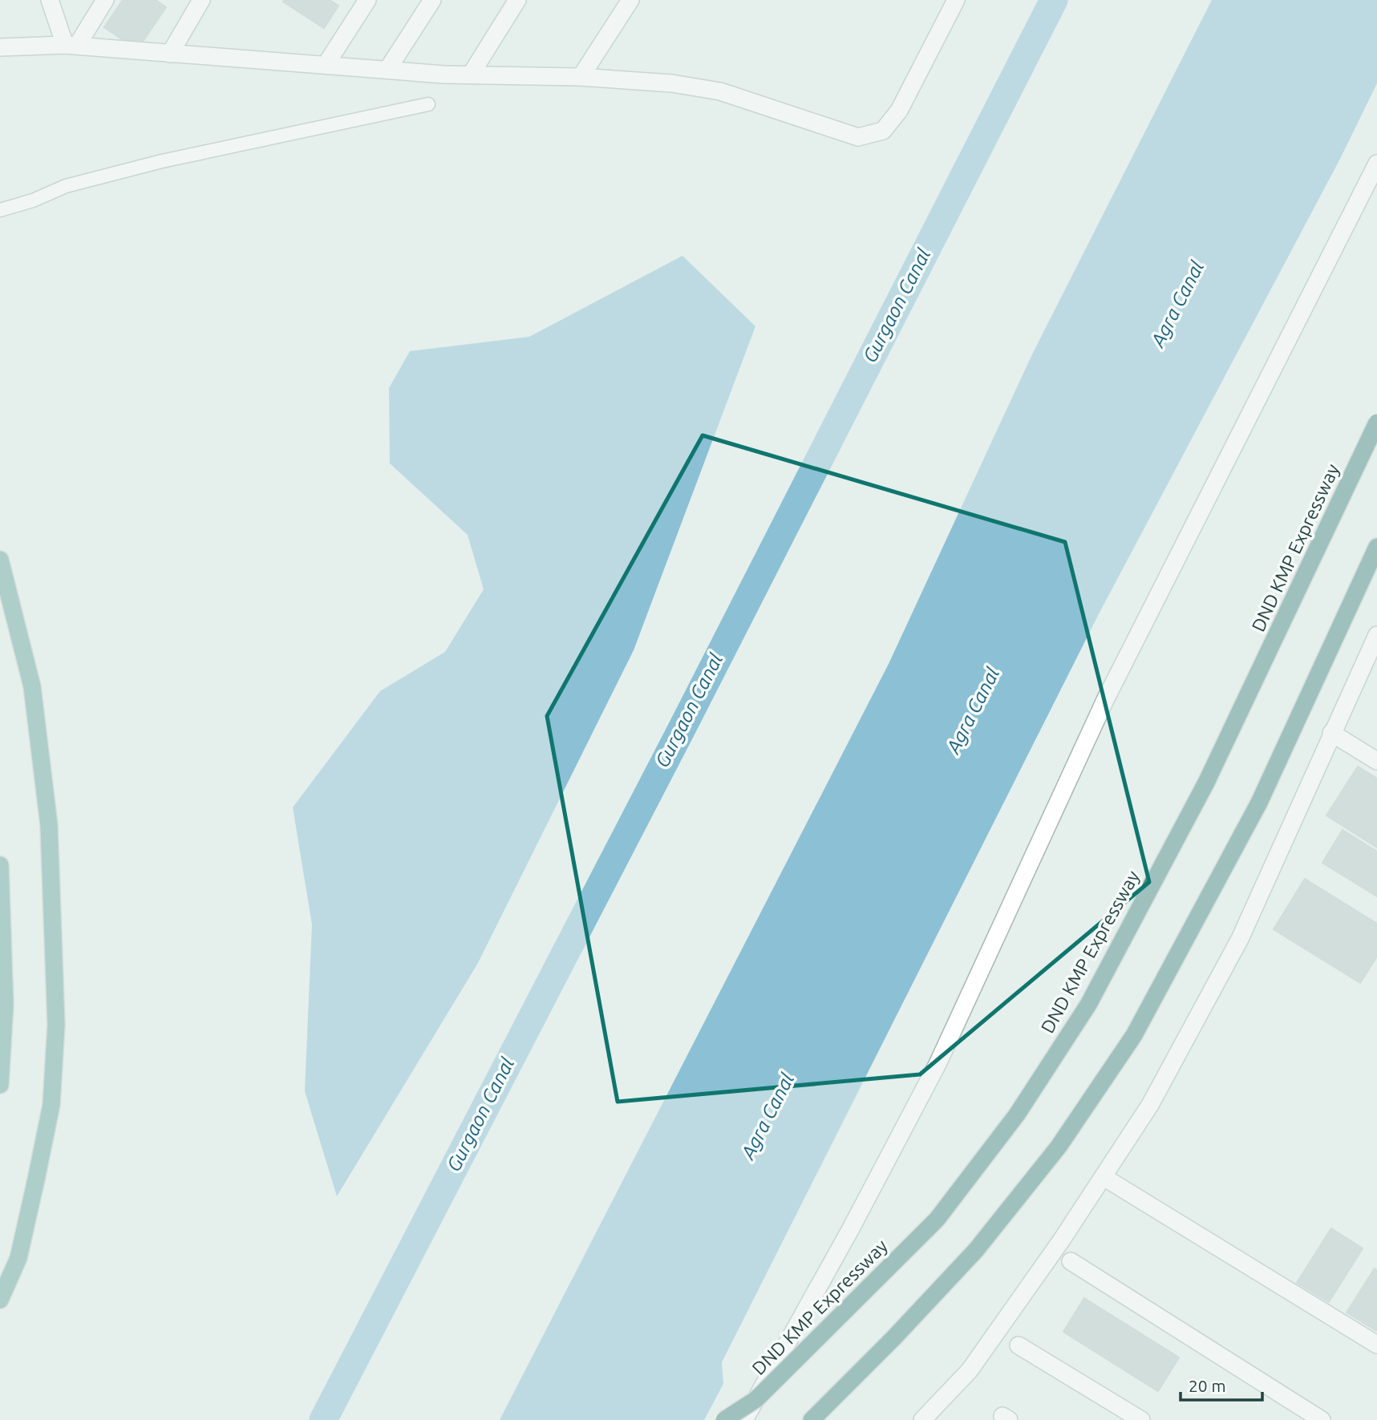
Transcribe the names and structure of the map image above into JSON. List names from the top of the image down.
{
  "streets": {
    "highway": ["DND KMP Expressway"]
  },
  "water": ["Agra Canal", "Gurgaon Canal"],
  "scale_bar": "20 m"
}
